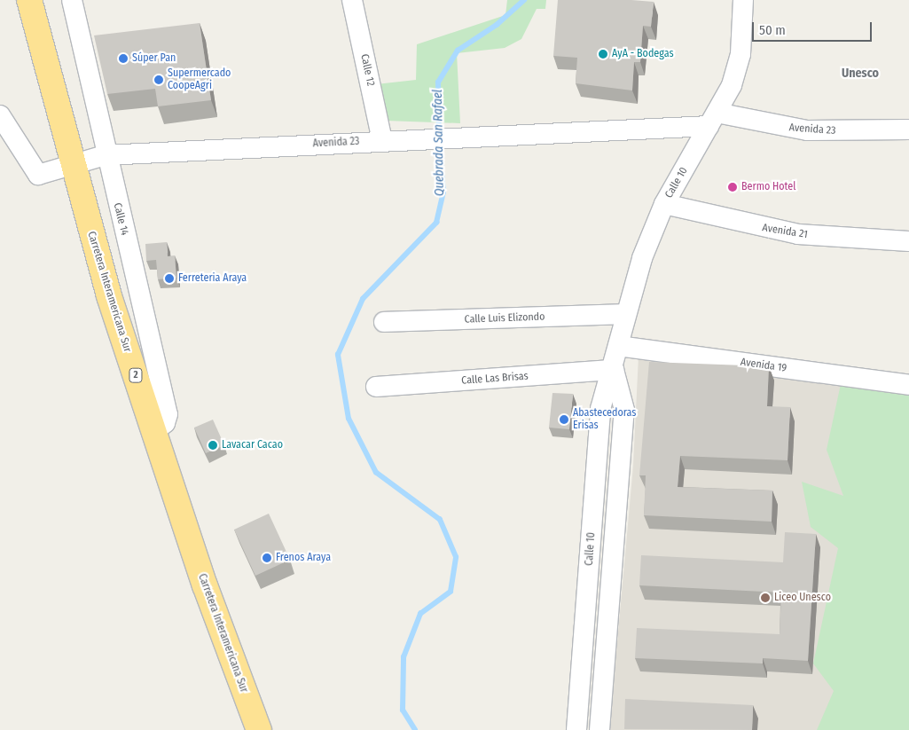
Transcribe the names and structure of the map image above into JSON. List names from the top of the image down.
{
  "streets": {
    "highway": ["Carretera Interamericana Sur", "2"],
    "street": [
      "Calle 12",
      "Avenida 23",
      "Calle 10",
      "Calle 14",
      "Avenida 21",
      "Calle Luis Elizondo",
      "Avenida 19",
      "Calle Las Brisas"
    ]
  },
  "crossings": [
    ["Calle 12", "Avenida 23"],
    ["Avenida 23", "Calle 10"],
    ["Avenida 23", "Calle 14"],
    ["Avenida 23", "Carretera Interamericana Sur"],
    ["Calle 10", "Avenida 21"],
    ["Calle 10", "Calle Luis Elizondo"],
    ["Calle 10", "Avenida 19"],
    ["Calle 10", "Calle Las Brisas"],
    ["Calle 14", "Carretera Interamericana Sur"]
  ],
  "districts": ["Unesco"],
  "water": ["Quebrada San Rafael"],
  "places": [
    "AyA - Bodegas",
    "Súper Pan",
    "Supermercado CoopeAgri",
    "Bermo Hotel",
    "Ferreteria Araya",
    "Abastecedoras Erisas",
    "Lavacar Cacao",
    "Frenos Araya",
    "Liceo Unesco"
  ],
  "scale_bar": "50 m"
}
